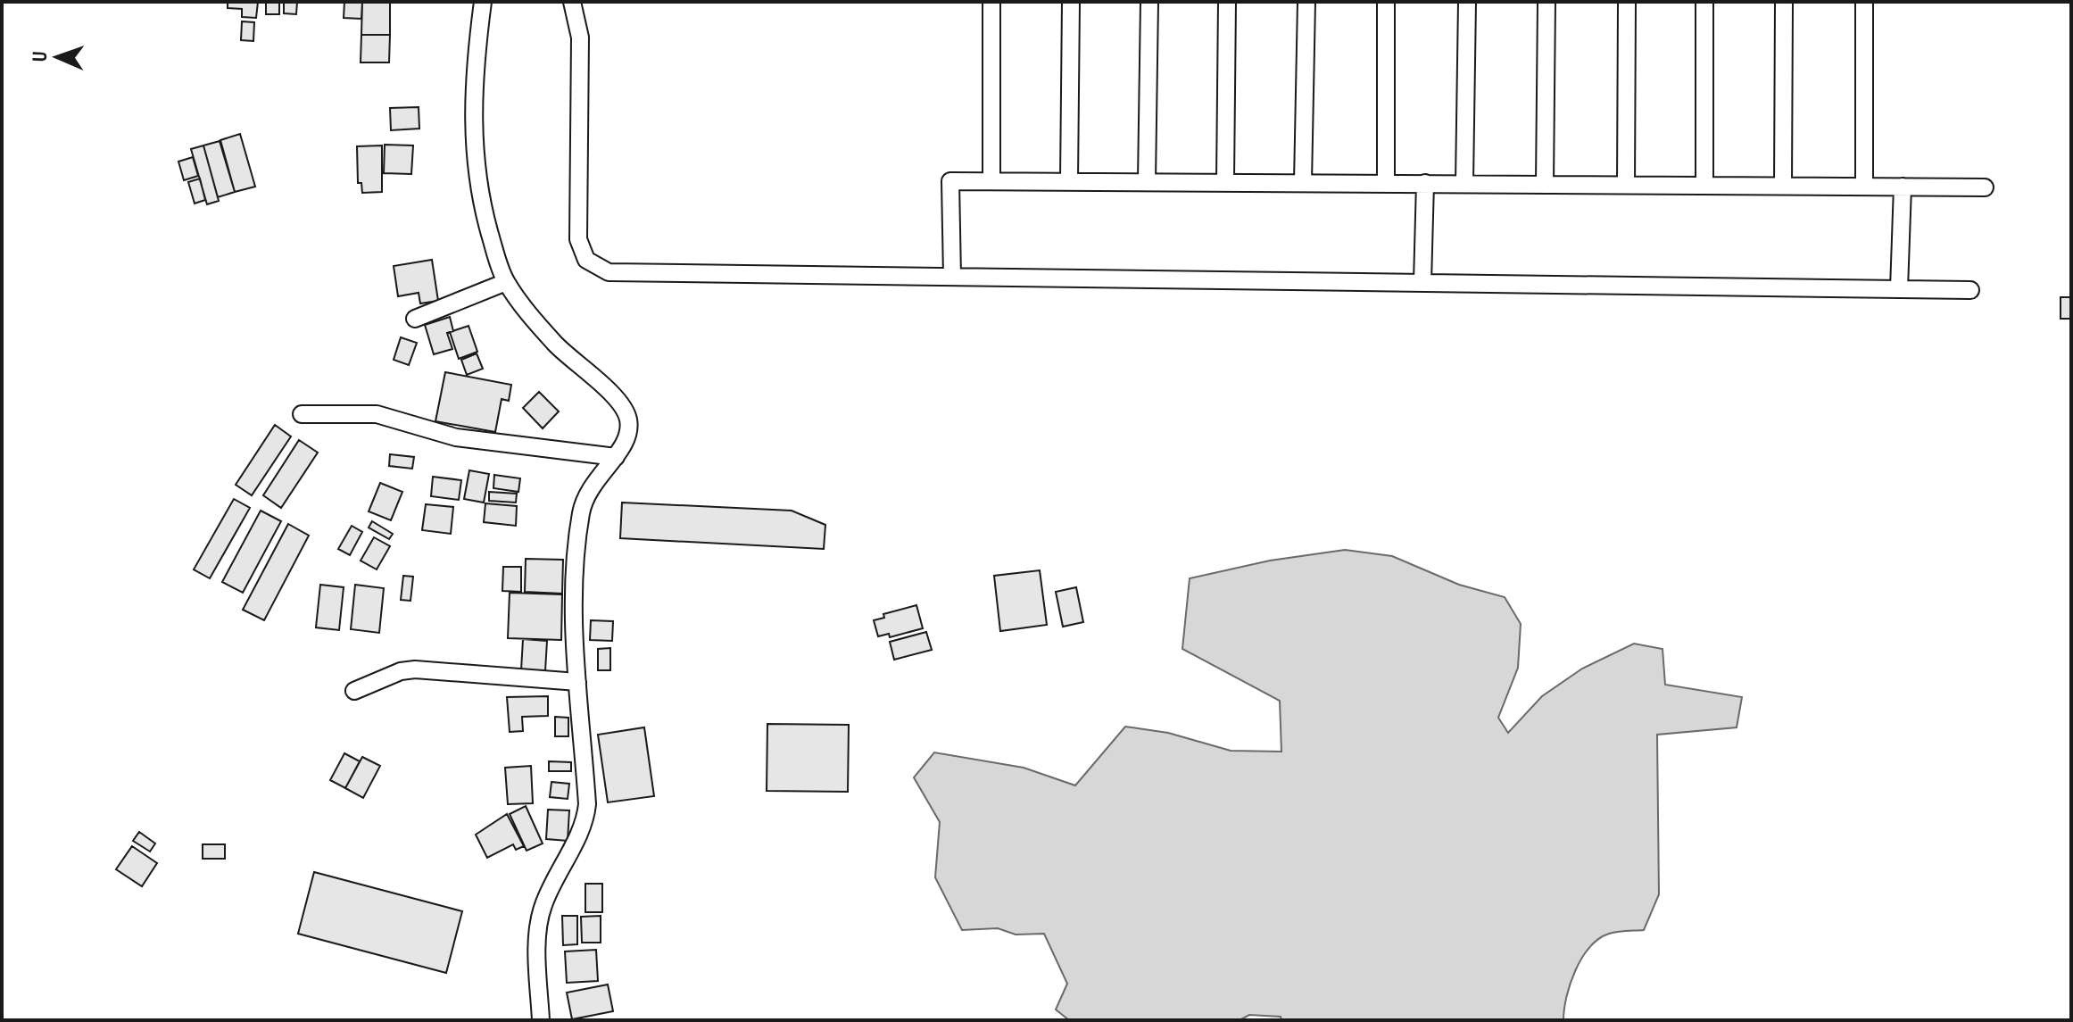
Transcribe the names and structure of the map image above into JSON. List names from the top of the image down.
{
  "north": "left"
}
